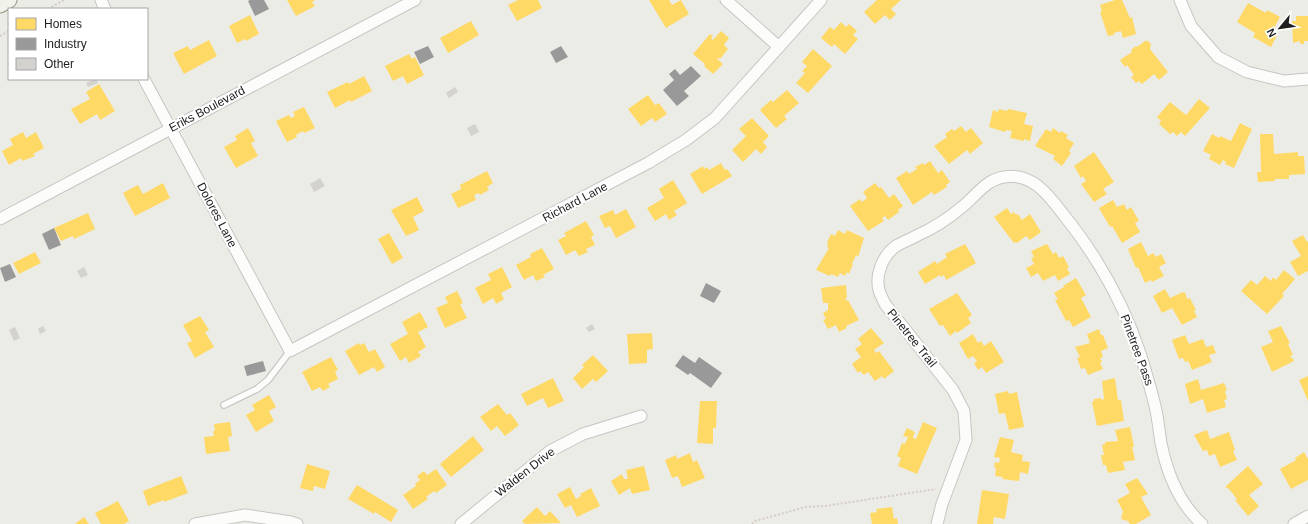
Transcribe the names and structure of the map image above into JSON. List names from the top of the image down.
{
  "streets": {
    "street": [
      "Eriks Boulevard",
      "Richard Lane",
      "Dolores Lane",
      "Pinetree Trail",
      "Pinetree Pass",
      "Walden Drive"
    ]
  },
  "crossings": [
    ["Eriks Boulevard", "Dolores Lane"],
    ["Richard Lane", "Dolores Lane"],
    ["Pinetree Trail", "Pinetree Pass"]
  ],
  "legend": ["Homes", "Industry", "Other"],
  "north": "bottom left"
}
